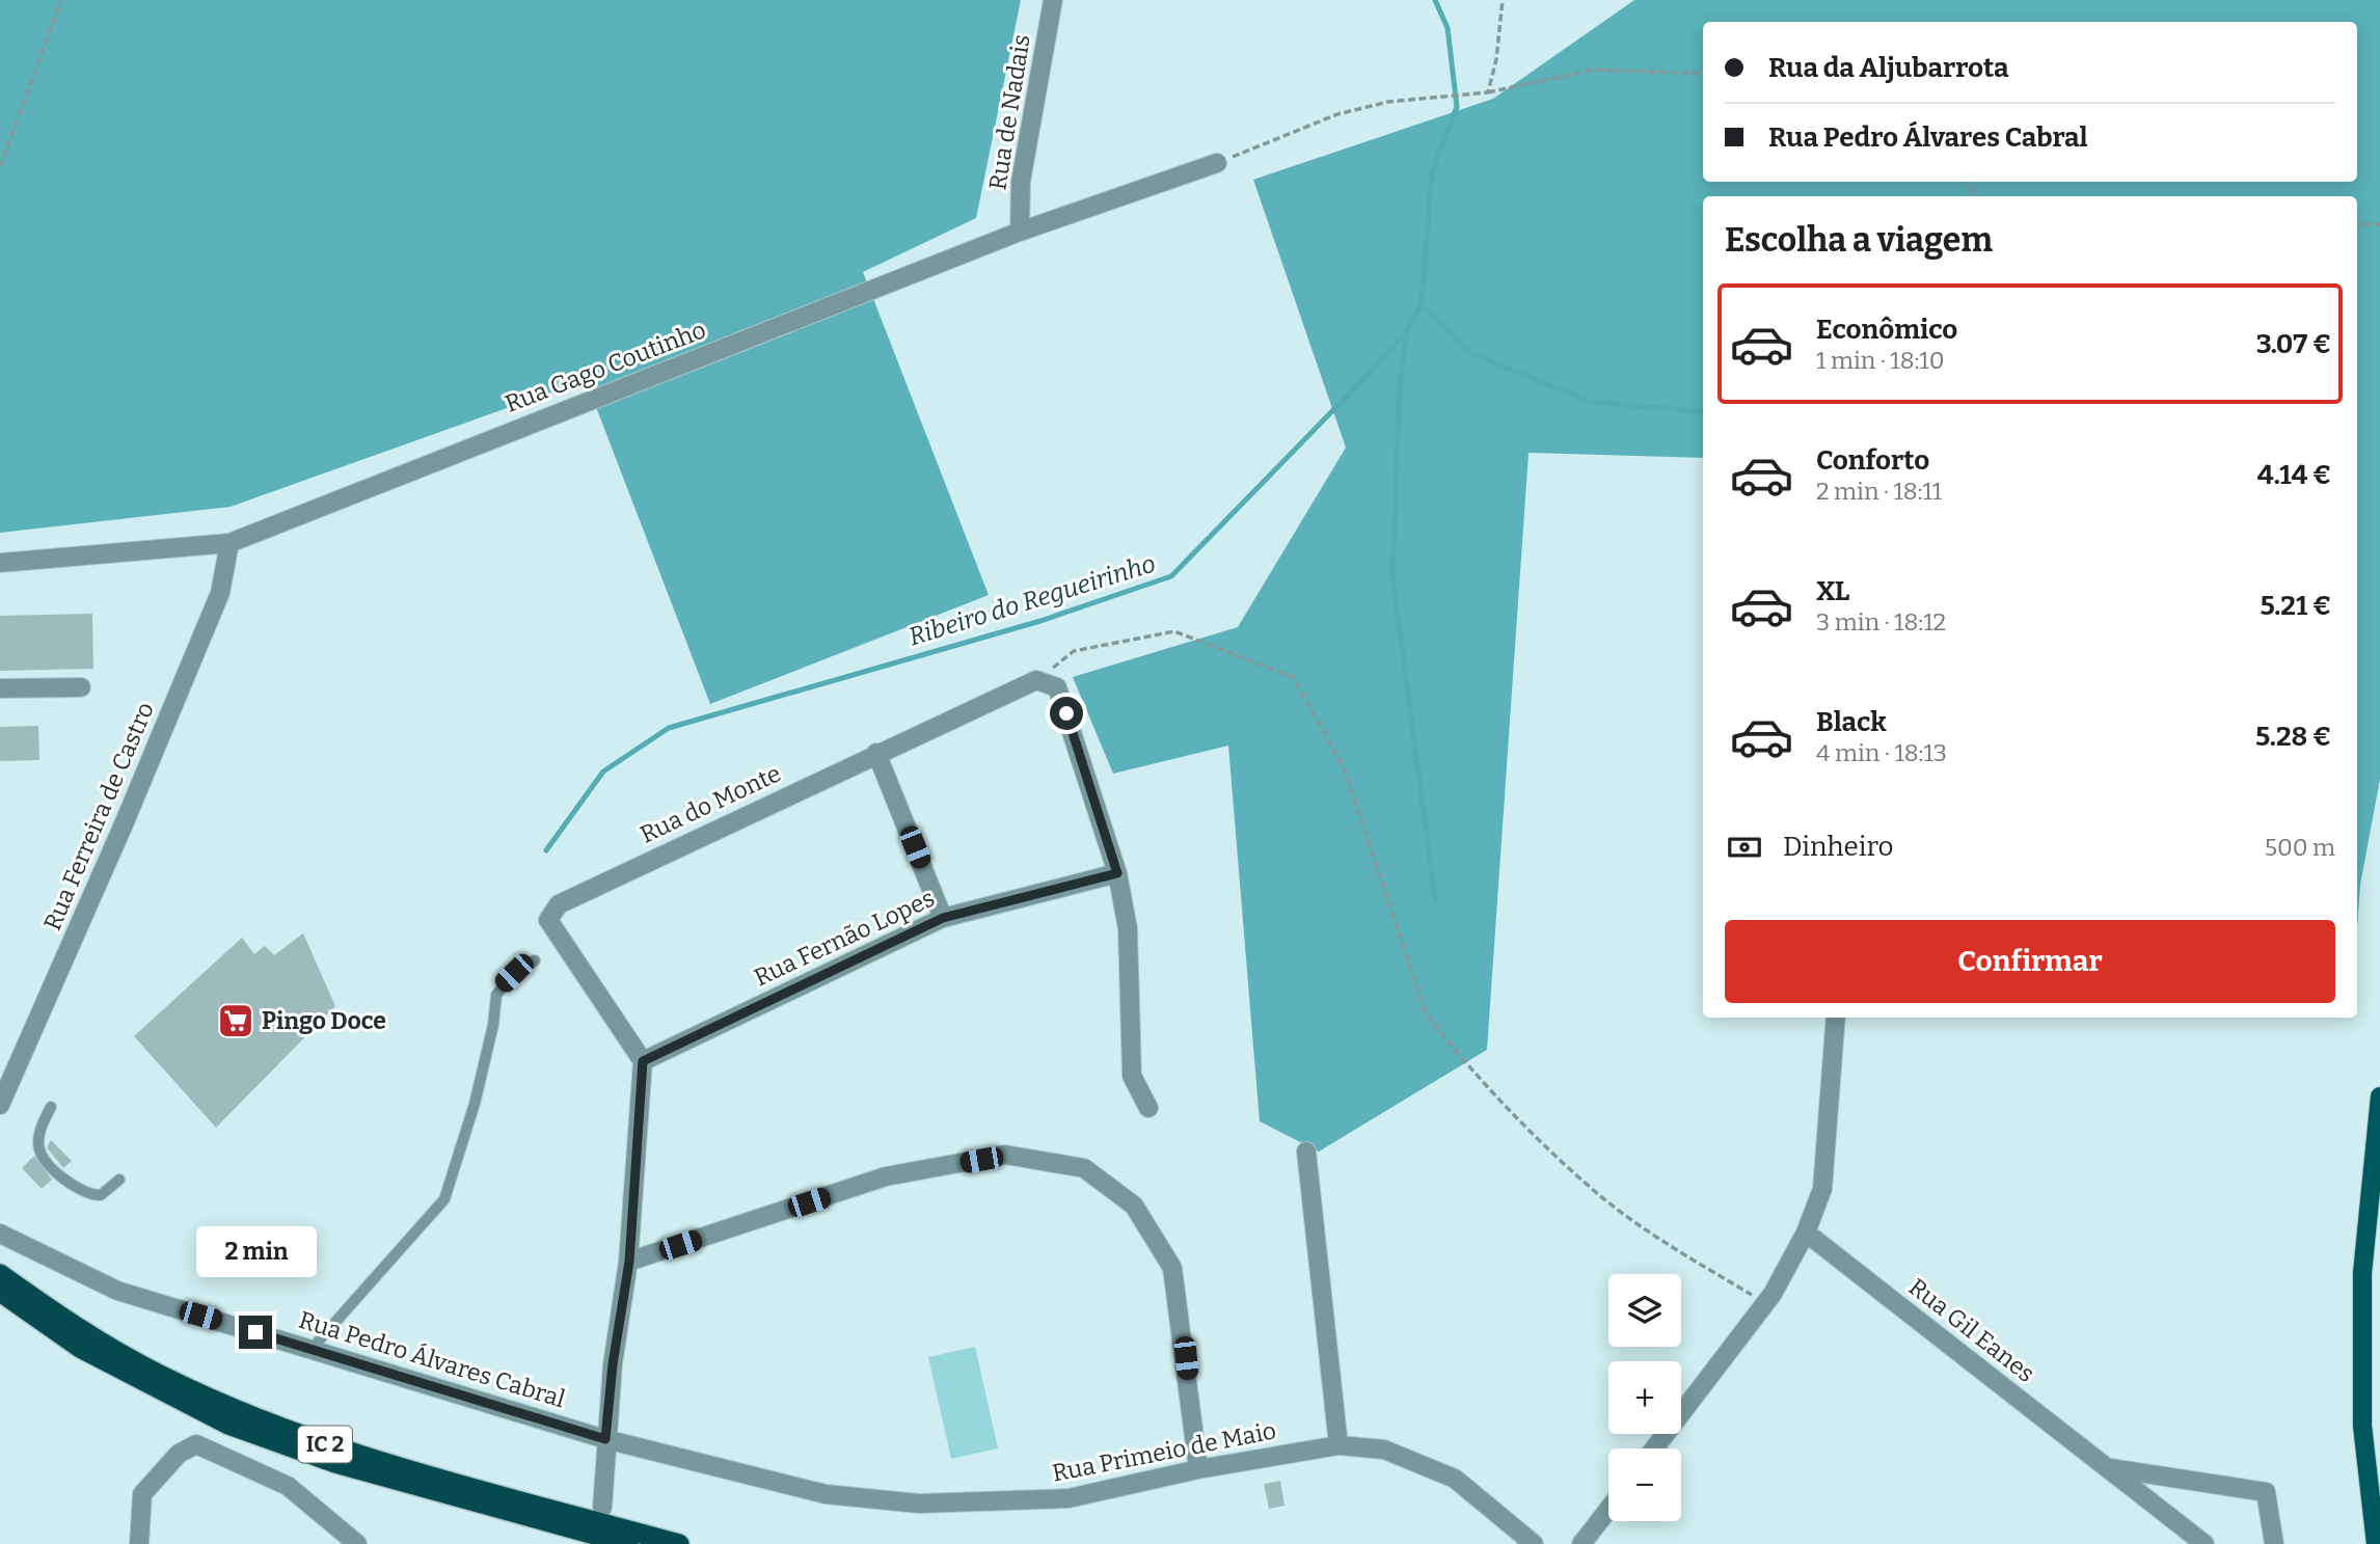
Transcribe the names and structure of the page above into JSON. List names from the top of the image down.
{
  "streets": {
    "highway": ["IC 2"],
    "street": [
      "Rua de Nadais",
      "Rua Gago Coutinho",
      "Rua do Monte",
      "Rua Ferreira de Castro",
      "Rua Fernão Lopes",
      "Rua Gil Eanes",
      "Rua Pedro Álvares Cabral",
      "Rua Primeio de Maio"
    ]
  },
  "crossings": [
    ["Rua de Nadais", "Rua Gago Coutinho"],
    ["Rua Gago Coutinho", "Rua Ferreira de Castro"],
    ["Rua do Monte", "Rua Fernão Lopes"],
    ["Rua Pedro Álvares Cabral", "Rua Primeio de Maio"]
  ],
  "water": ["Ribeiro do Regueirinho"],
  "places": {
    "supermarket": ["Pingo Doce"]
  },
  "page": {
    "banner": ["Rua da Aljubarrota", "Rua Pedro Álvares Cabral"],
    "heading": "Escolha a viagem",
    "list": [
      {
        "name": "Econômico",
        "note": "1 min · 18:10",
        "value": "3.07 €"
      },
      {
        "name": "Conforto",
        "note": "2 min · 18:11",
        "value": "4.14 €"
      },
      {
        "name": "XL",
        "note": "3 min · 18:12",
        "value": "5.21 €"
      },
      {
        "name": "Black",
        "note": "4 min · 18:13",
        "value": "5.28 €"
      }
    ],
    "pay": ["Dinheiro", "500 m"],
    "buttons": "Confirmar",
    "bubble": "2 min",
    "map_buttons": ["+", "−"]
  }
}
